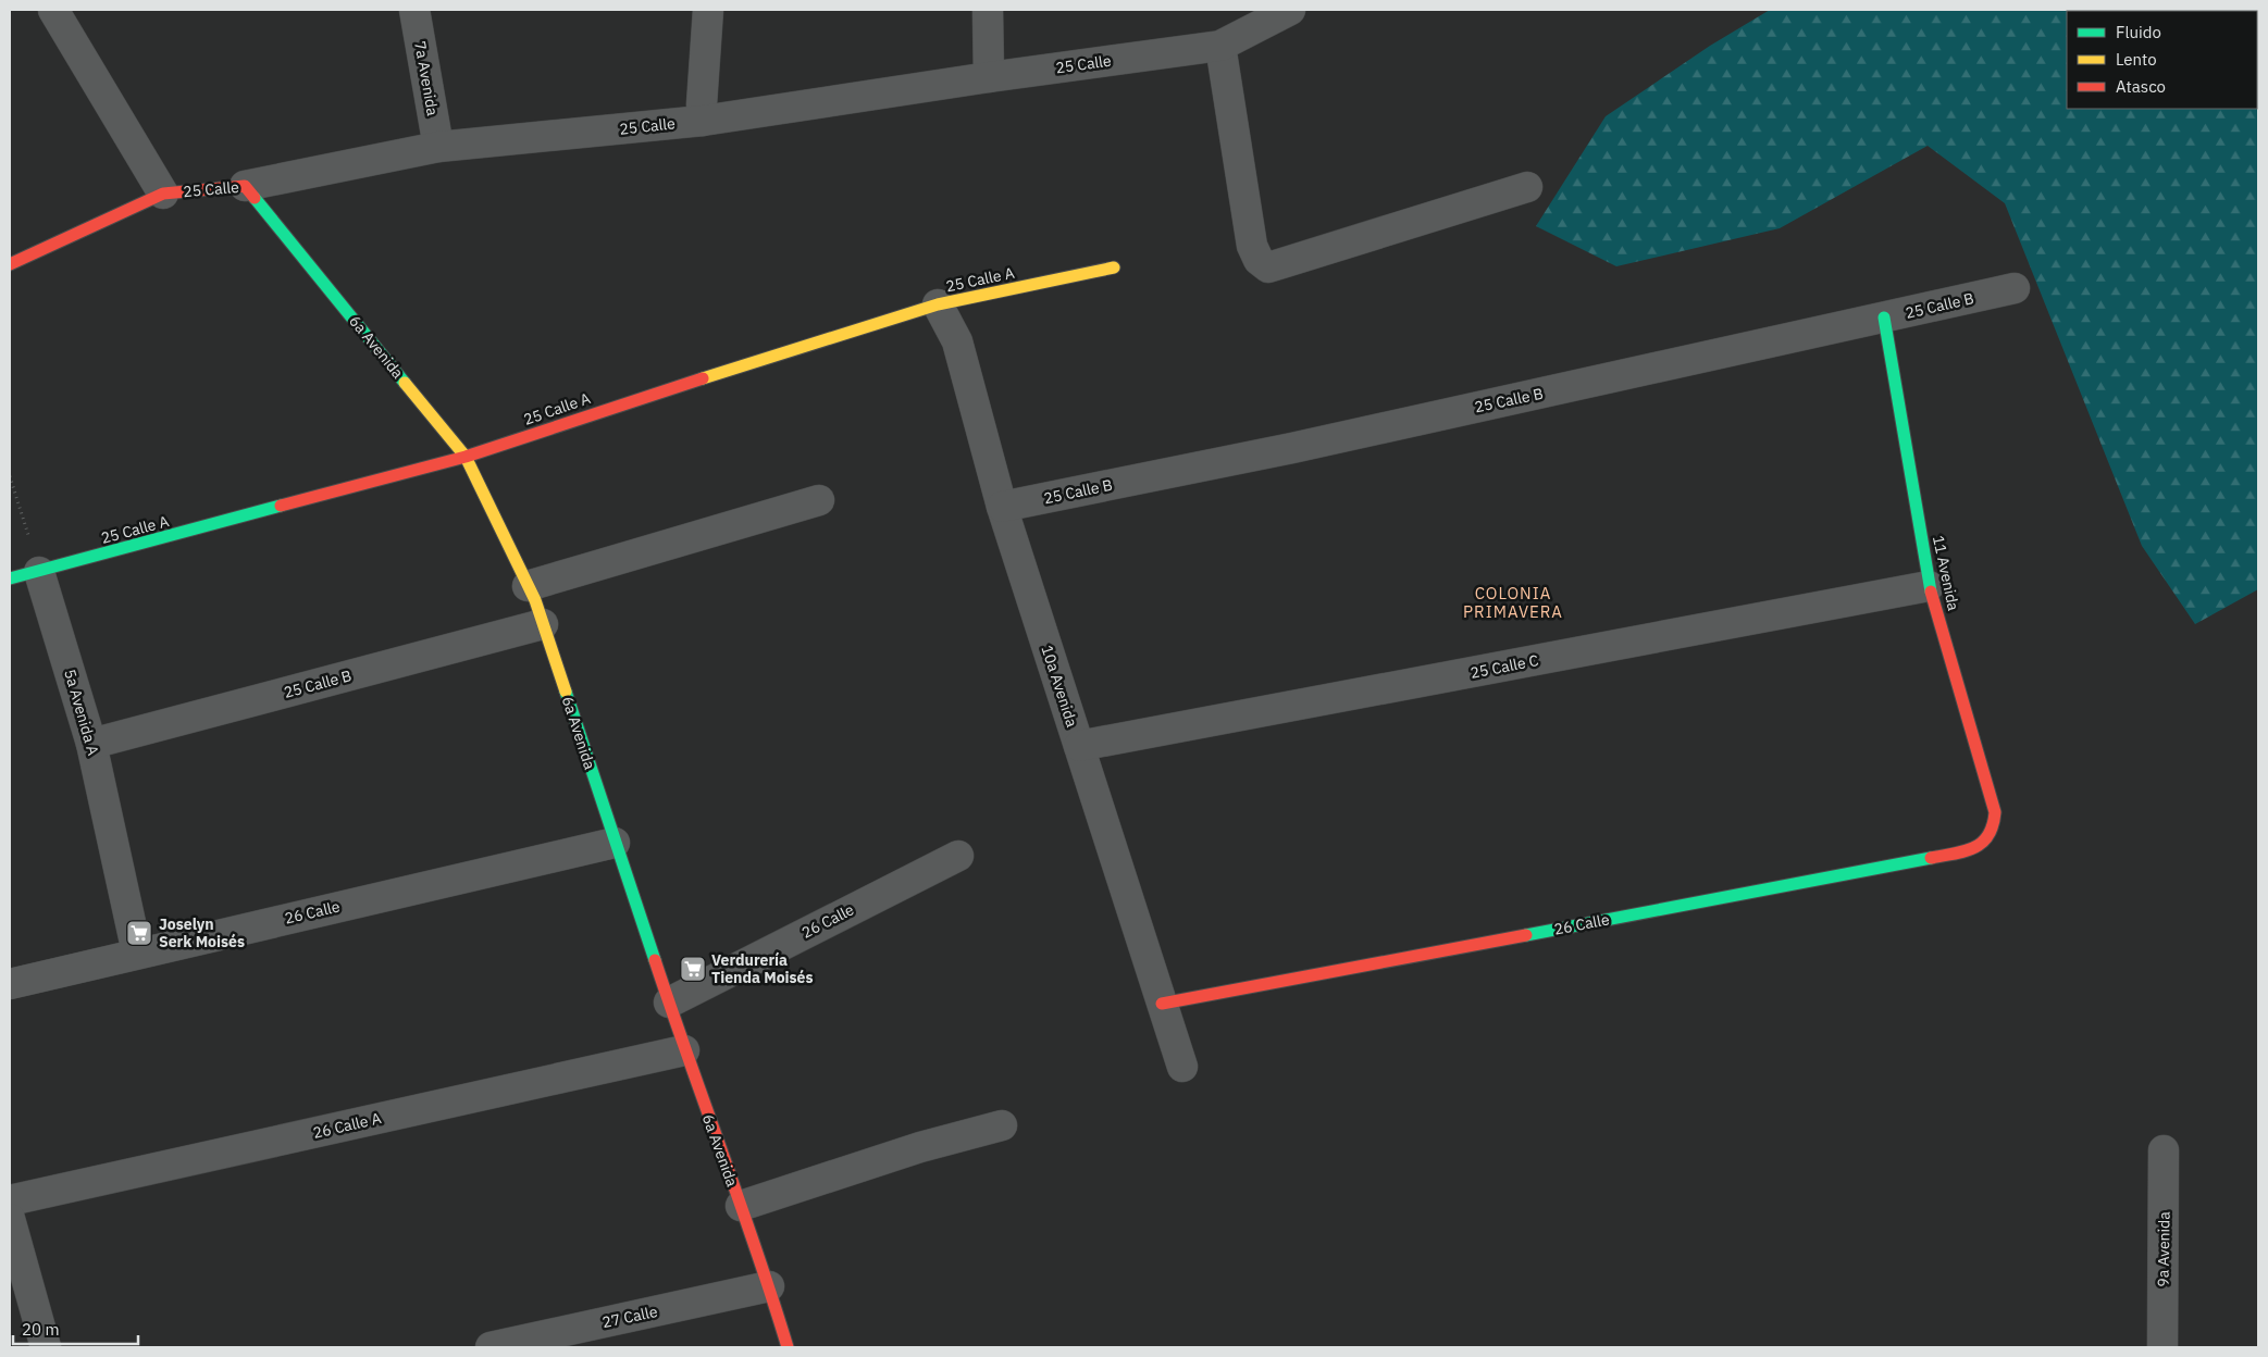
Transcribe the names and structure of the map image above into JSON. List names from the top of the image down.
{
  "streets": {
    "street": [
      "25 Calle",
      "7a Avenida",
      "25 Calle A",
      "25 Calle B",
      "6a Avenida",
      "11 Avenida",
      "25 Calle C",
      "10a Avenida",
      "5a Avenida A",
      "26 Calle",
      "26 Calle A",
      "9a Avenida",
      "27 Calle"
    ]
  },
  "crossings": [
    ["25 Calle", "7a Avenida"],
    ["25 Calle", "6a Avenida"],
    ["25 Calle A", "6a Avenida"],
    ["25 Calle A", "10a Avenida"],
    ["25 Calle A", "5a Avenida A"],
    ["25 Calle B", "6a Avenida"],
    ["25 Calle B", "11 Avenida"],
    ["25 Calle B", "10a Avenida"],
    ["25 Calle B", "5a Avenida A"],
    ["6a Avenida", "26 Calle"],
    ["6a Avenida", "26 Calle A"],
    ["6a Avenida", "27 Calle"],
    ["11 Avenida", "25 Calle C"],
    ["11 Avenida", "26 Calle"],
    ["25 Calle C", "10a Avenida"],
    ["10a Avenida", "26 Calle"],
    ["5a Avenida A", "26 Calle"]
  ],
  "districts": ["COLONIA PRIMAVERA"],
  "places": {
    "supermarket": ["Joselyn Serk Moisés", "Verdurería Tienda Moisés"]
  },
  "legend": ["Fluido", "Lento", "Atasco"],
  "scale_bar": "20 m"
}
